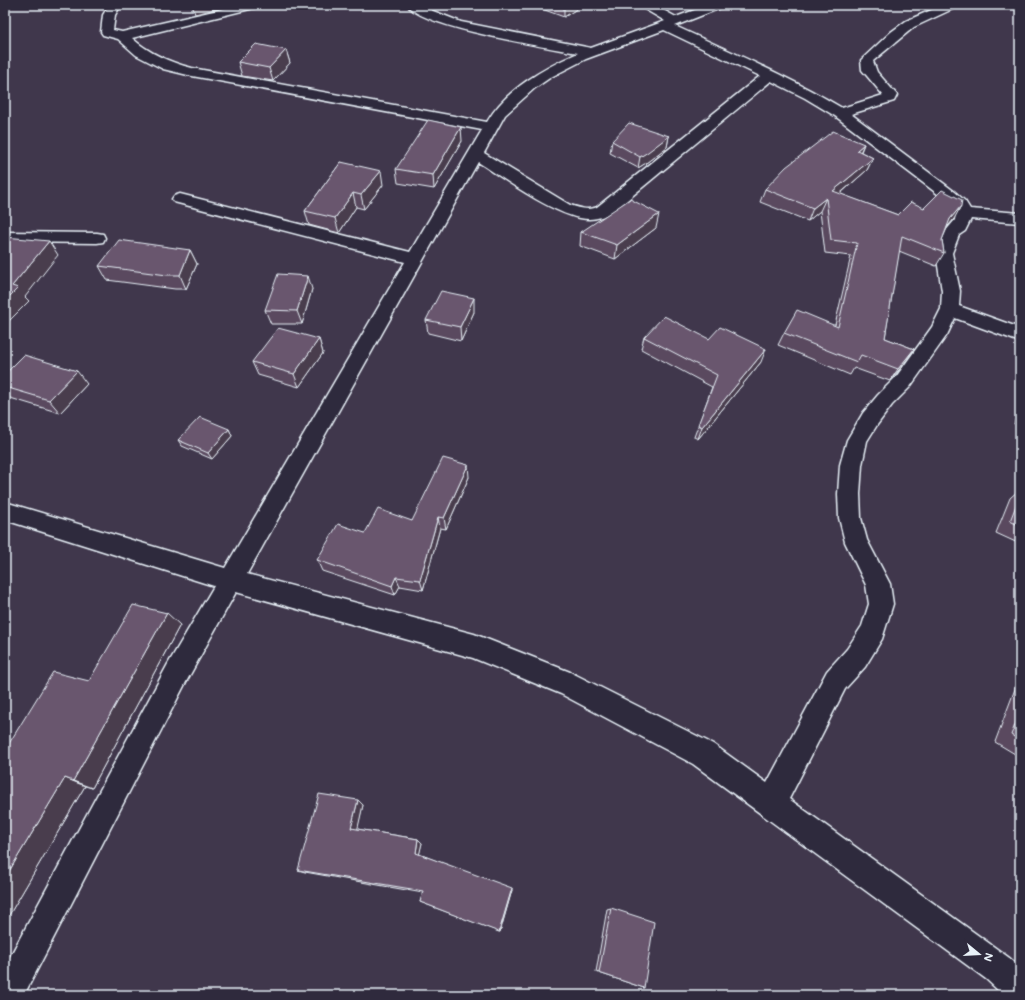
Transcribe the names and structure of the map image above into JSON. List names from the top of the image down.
{
  "north": "right"
}
